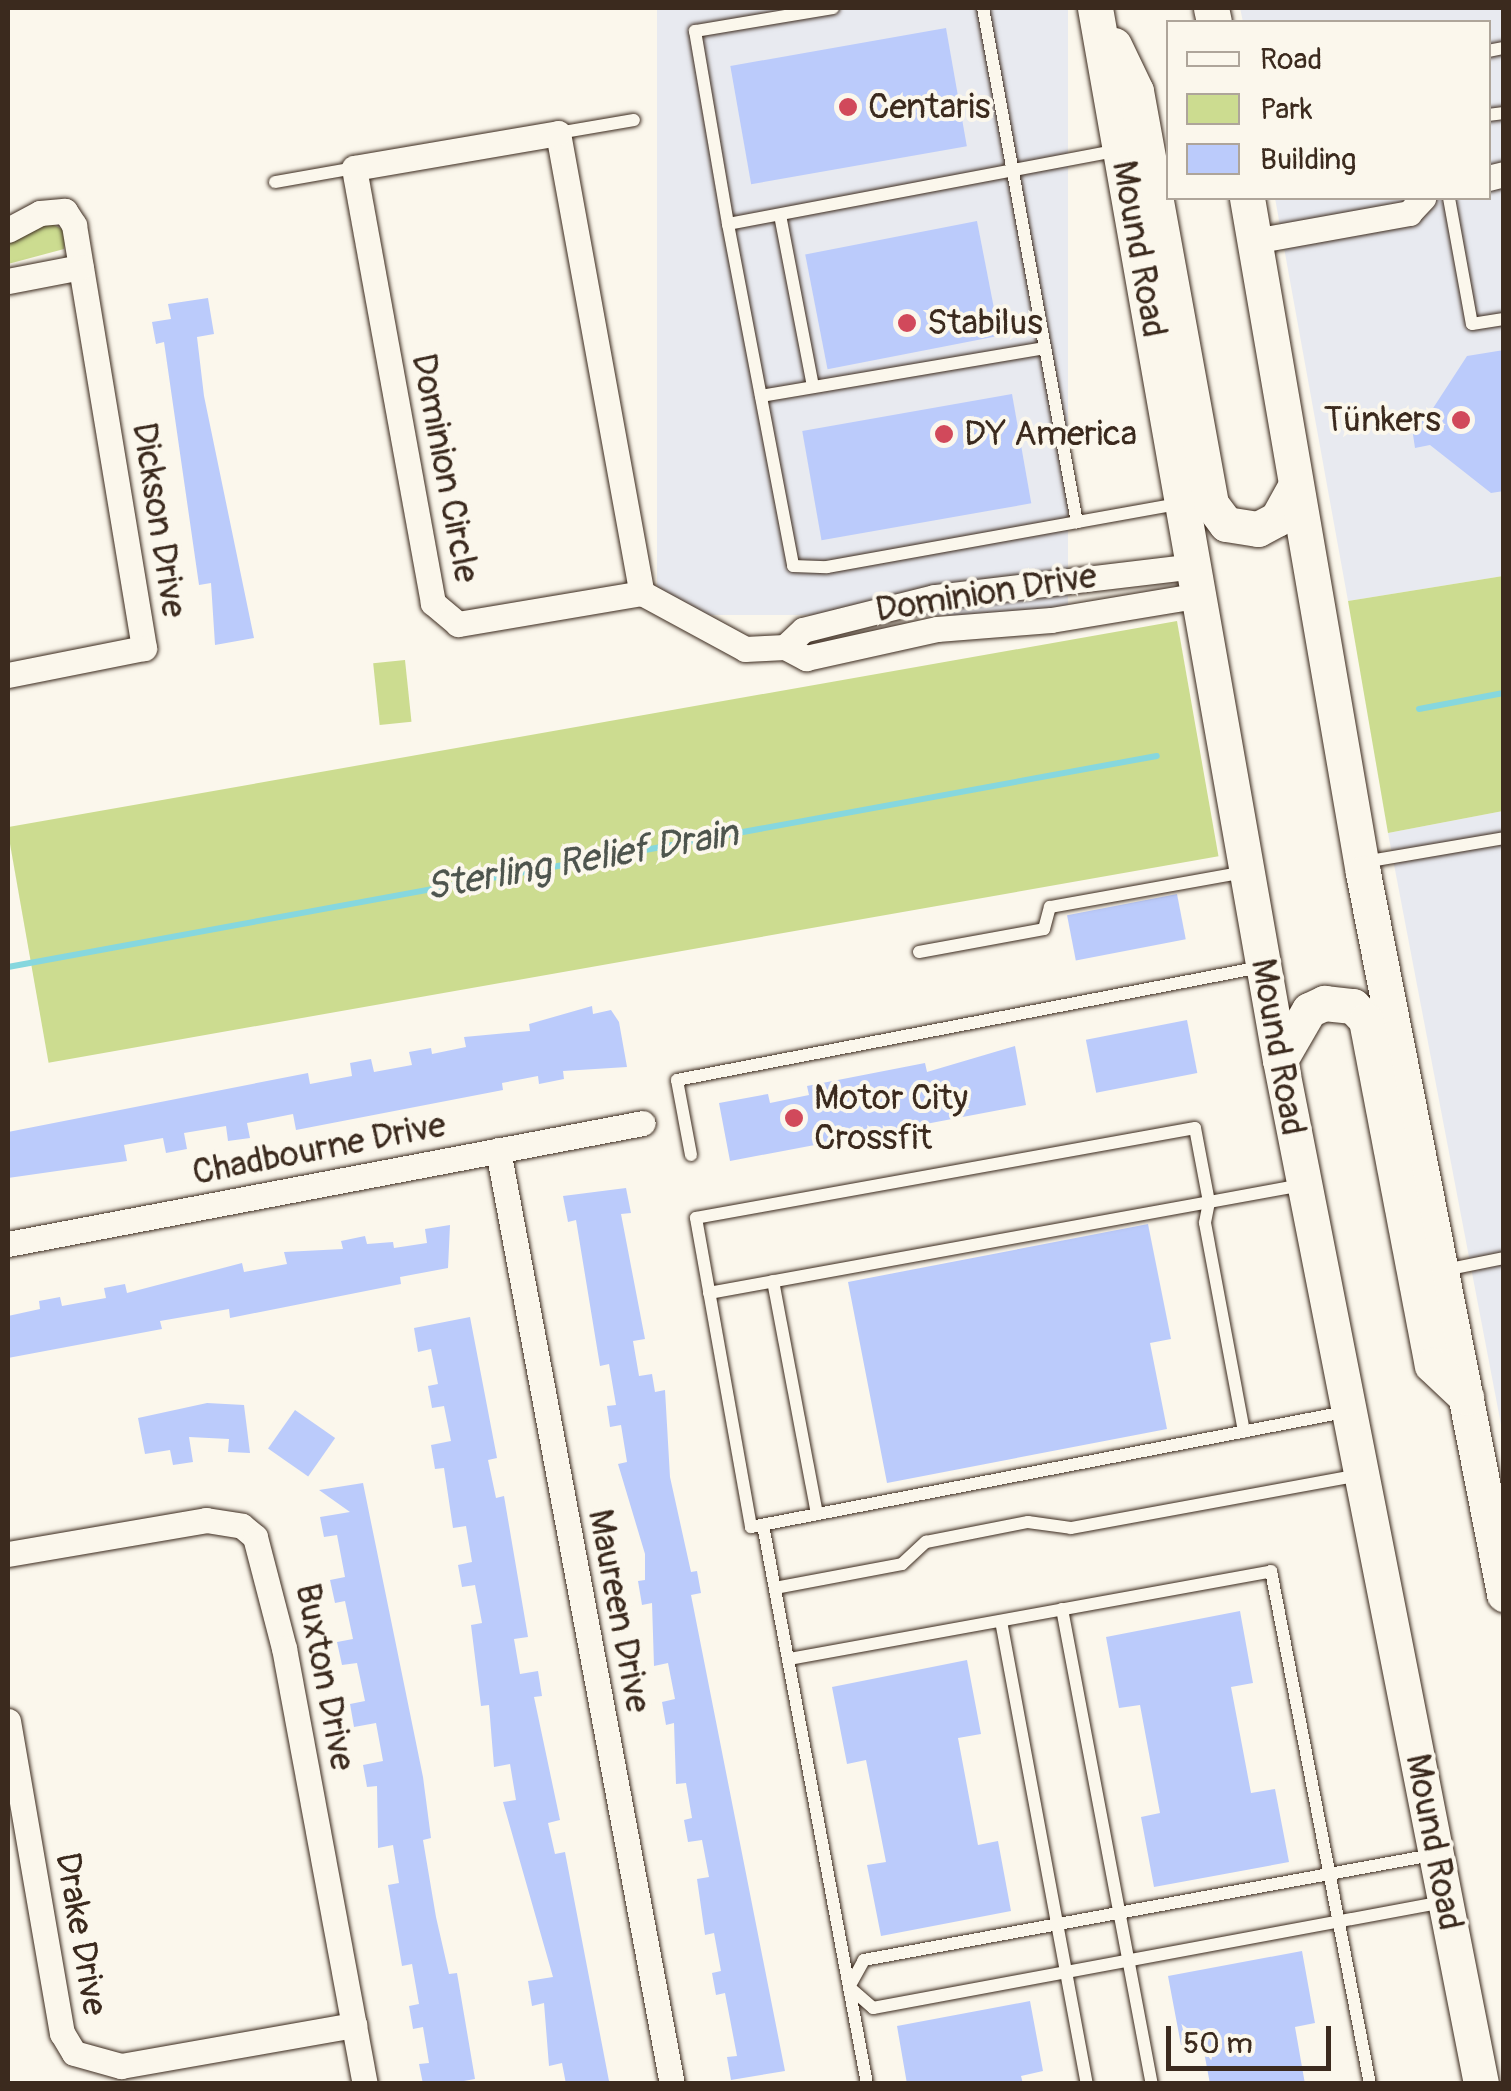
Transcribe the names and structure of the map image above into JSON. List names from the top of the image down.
{
  "streets": {
    "main road": ["Mound Road"],
    "street": [
      "Dominion Circle",
      "Dickson Drive",
      "Dominion Drive",
      "Chadbourne Drive",
      "Maureen Drive",
      "Buxton Drive",
      "Drake Drive"
    ]
  },
  "crossings": [
    ["Mound Road", "Dominion Drive"],
    ["Dominion Circle", "Dominion Drive"],
    ["Chadbourne Drive", "Maureen Drive"],
    ["Buxton Drive", "Drake Drive"]
  ],
  "water": ["Sterling Relief Drain"],
  "places": [
    "Centaris",
    "Stabilus",
    "Tünkers",
    "DY America",
    "Motor City Crossfit"
  ],
  "legend": ["Road", "Park", "Building"],
  "scale_bar": "50 m"
}
